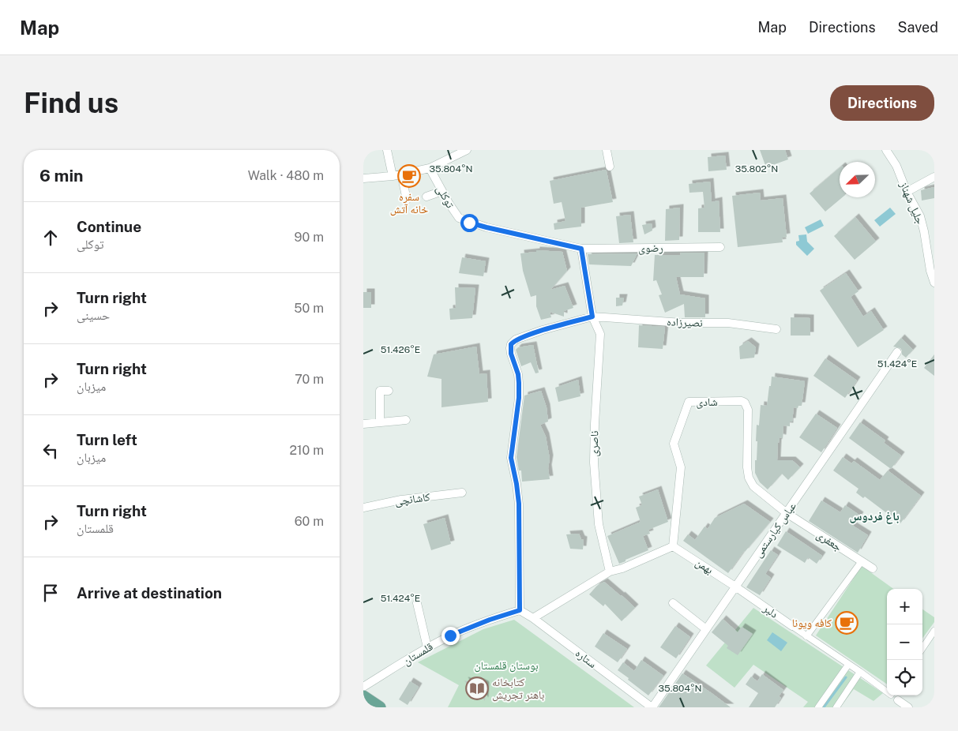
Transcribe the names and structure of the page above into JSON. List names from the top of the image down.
{
  "streets": {
    "street": [
      "توکلی",
      "جلیل شهناز",
      "رضوى",
      "نصیرزاده",
      "شادی",
      "ناصری",
      "کاشانچی",
      "عباس کیارستمی",
      "جعفری",
      "بهمن",
      "دلبر",
      "قلمستان",
      "ستاره"
    ]
  },
  "crossings": [
    ["توکلی", "رضوى"],
    ["توکلی", "ناصری"],
    ["رضوى", "ناصری"],
    ["نصیرزاده", "ناصری"],
    ["نصیرزاده", "قلمستان"],
    ["نصیرزاده", "ستاره"],
    ["شادی", "عباس کیارستمی"],
    ["شادی", "جعفری"],
    ["شادی", "بهمن"],
    ["عباس کیارستمی", "جعفری"],
    ["عباس کیارستمی", "بهمن"],
    ["عباس کیارستمی", "دلبر"],
    ["عباس کیارستمی", "ستاره"],
    ["بهمن", "دلبر"],
    ["قلمستان", "ستاره"]
  ],
  "districts": ["باغ فردوس"],
  "parks": ["بوستان قلمستان"],
  "places": {
    "cafe": ["سفره خانه آتش", "کافه ویونا"],
    "library": ["کتابخانه باهنر تجریش"]
  },
  "north": "bottom left",
  "page": {
    "header": "Map",
    "nav": ["Map", "Directions", "Saved"],
    "buttons": "Directions",
    "title": "Find us",
    "heading": ["6 min", "Walk · 480 m"],
    "list": [
      ["Continue", "توکلی", "90 m"],
      ["Turn right", "حسینی", "50 m"],
      ["Turn right", "میزبان", "70 m"],
      ["Turn left", "میزبان", "210 m"],
      ["Turn right", "قلمستان", "60 m"],
      "Arrive at destination"
    ],
    "map_buttons": ["+", "−"]
  },
  "coordinates": [
    "35.804°N",
    "35.802°N",
    "51.426°E",
    "51.424°E"
  ]
}
